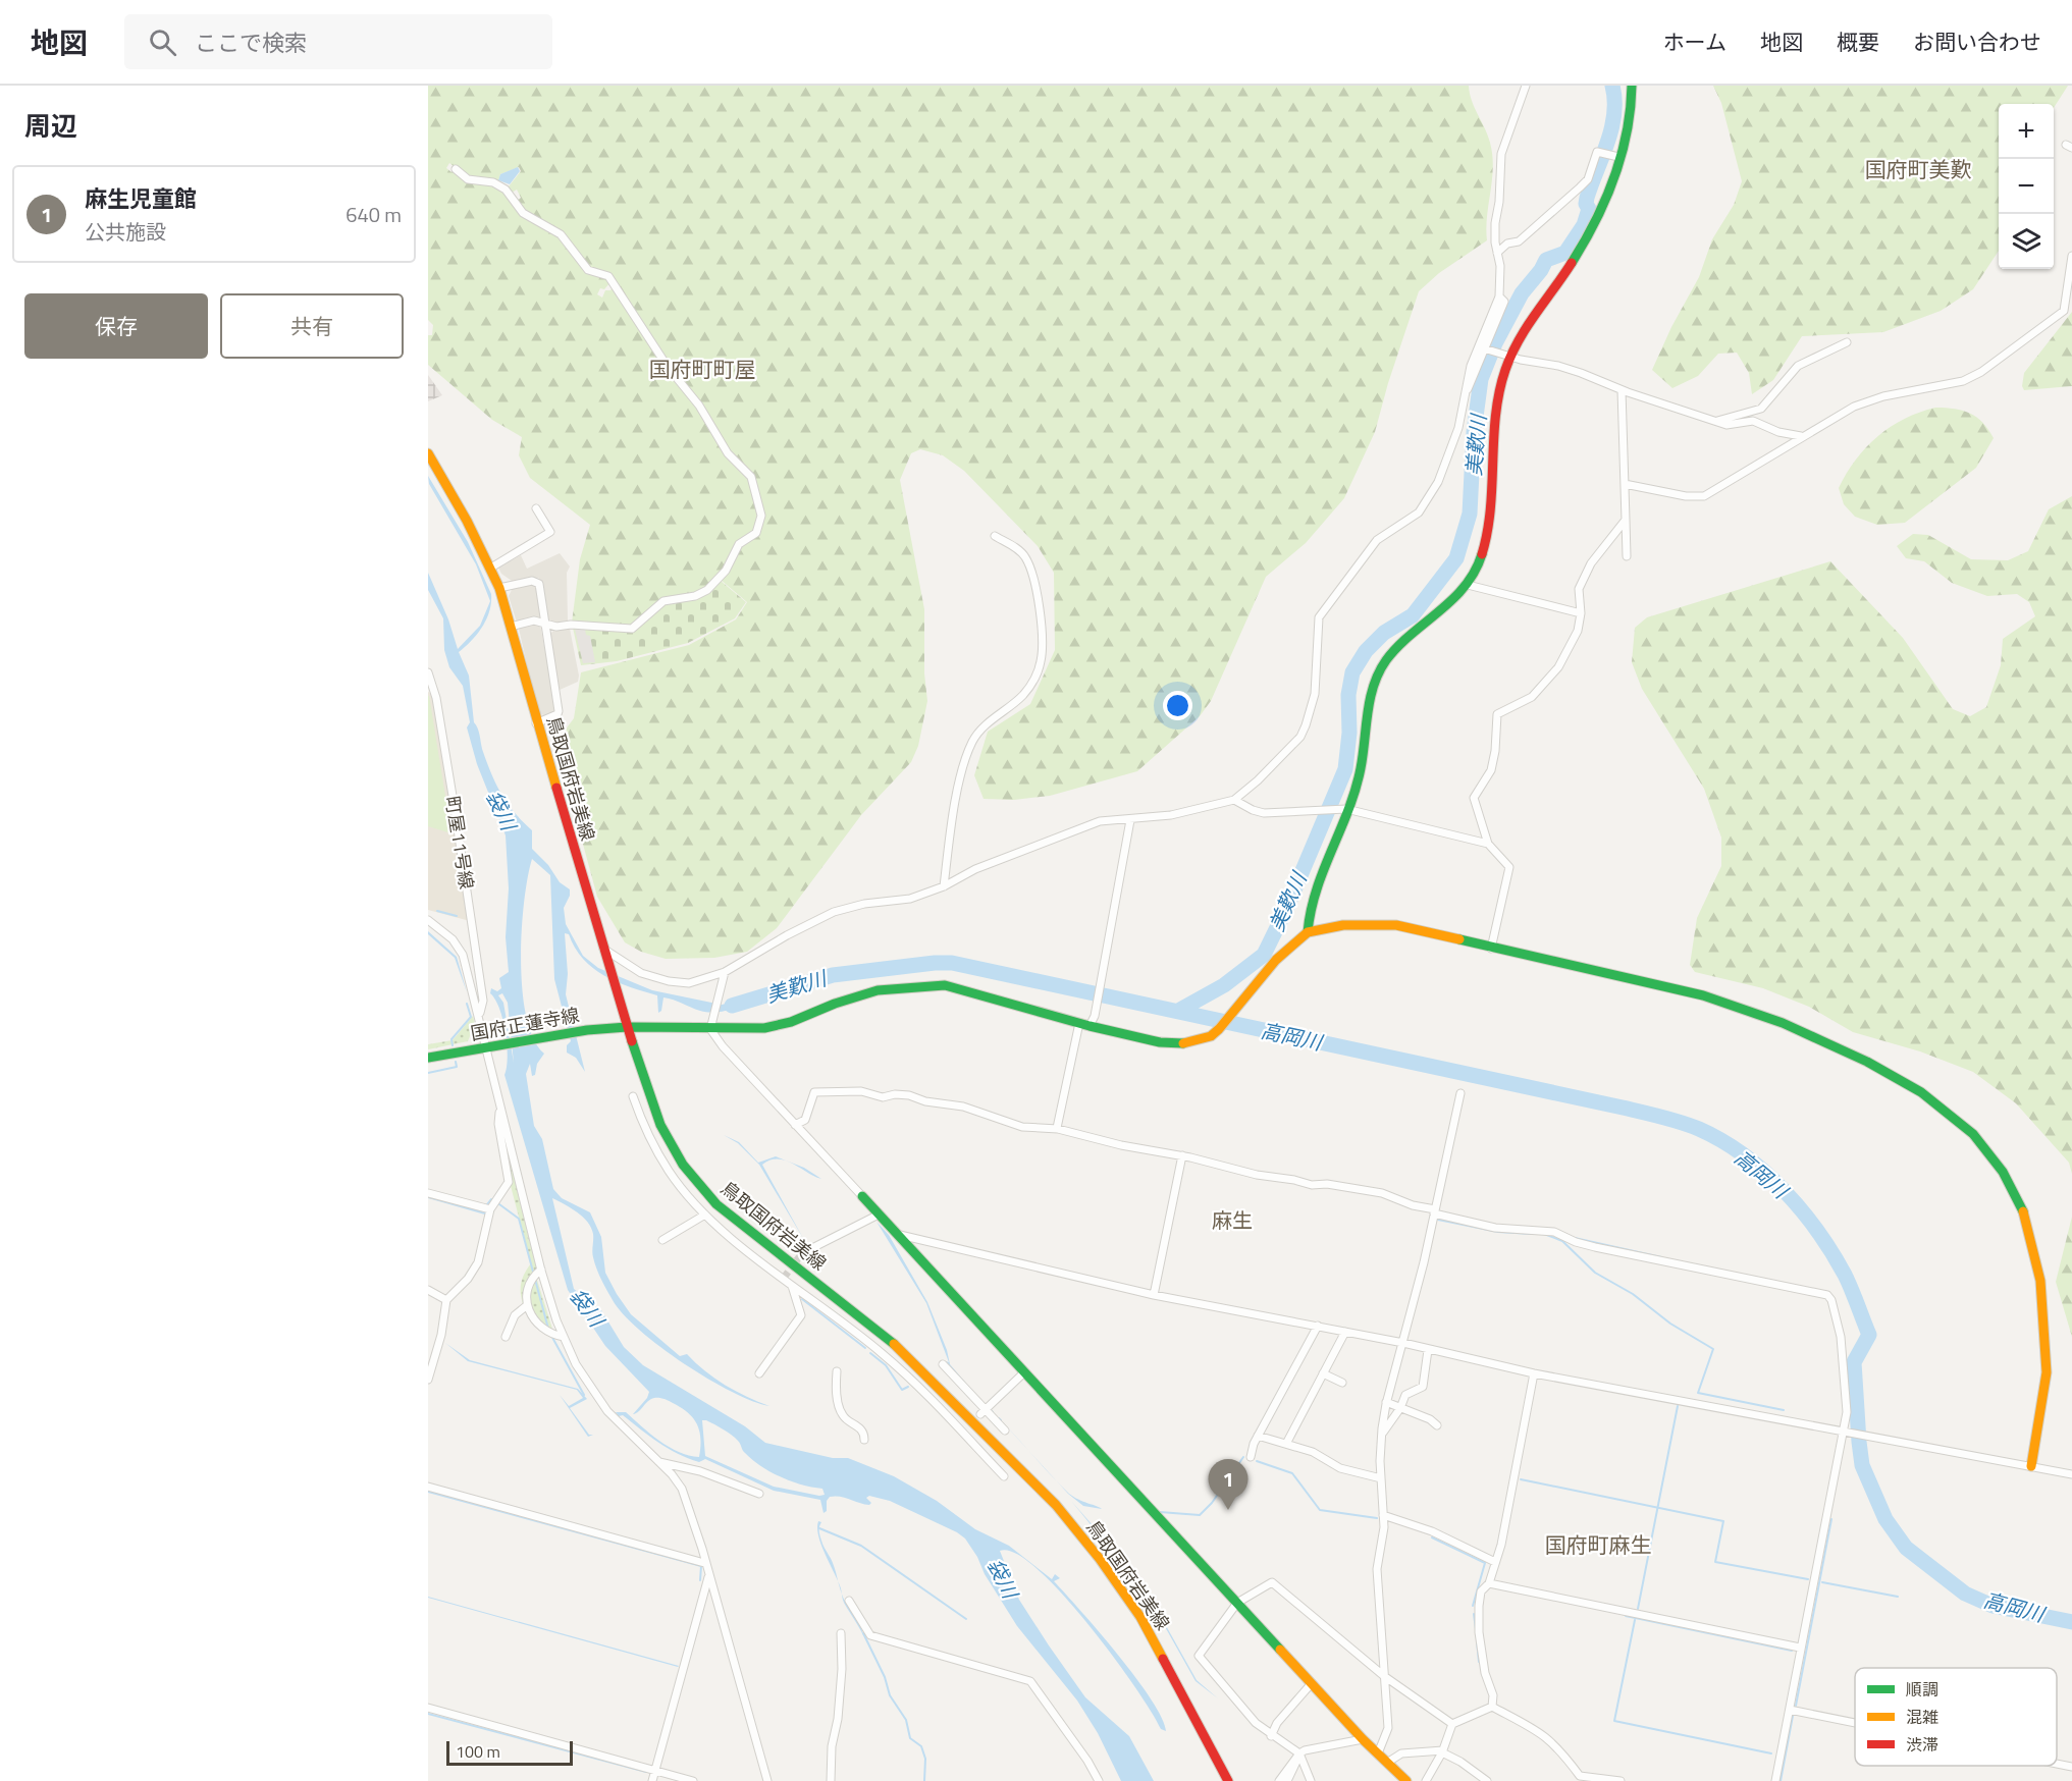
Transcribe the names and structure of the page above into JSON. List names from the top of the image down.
{
  "streets": {
    "street": ["鳥取国府岩美線", "町屋11号線", "国府正蓮寺線"]
  },
  "crossings": [
    ["鳥取国府岩美線", "国府正蓮寺線"]
  ],
  "districts": [
    "国府町美歎",
    "国府町町屋",
    "麻生",
    "国府町麻生"
  ],
  "water": ["美歎川", "袋川", "高岡川"],
  "legend": ["順調", "混雑", "渋滞"],
  "scale_bar": "100 m",
  "page": {
    "header": "地図",
    "search": "ここで検索",
    "nav": [
      "ホーム",
      "地図",
      "概要",
      "お問い合わせ"
    ],
    "heading": "周辺",
    "map_buttons": ["+", "−"],
    "list": [
      {
        "mark": "1",
        "name": "麻生児童館",
        "note": "公共施設",
        "value": "640 m"
      }
    ],
    "buttons": ["保存", "共有"],
    "pins": "1",
    "scale": "100 m"
  }
}
